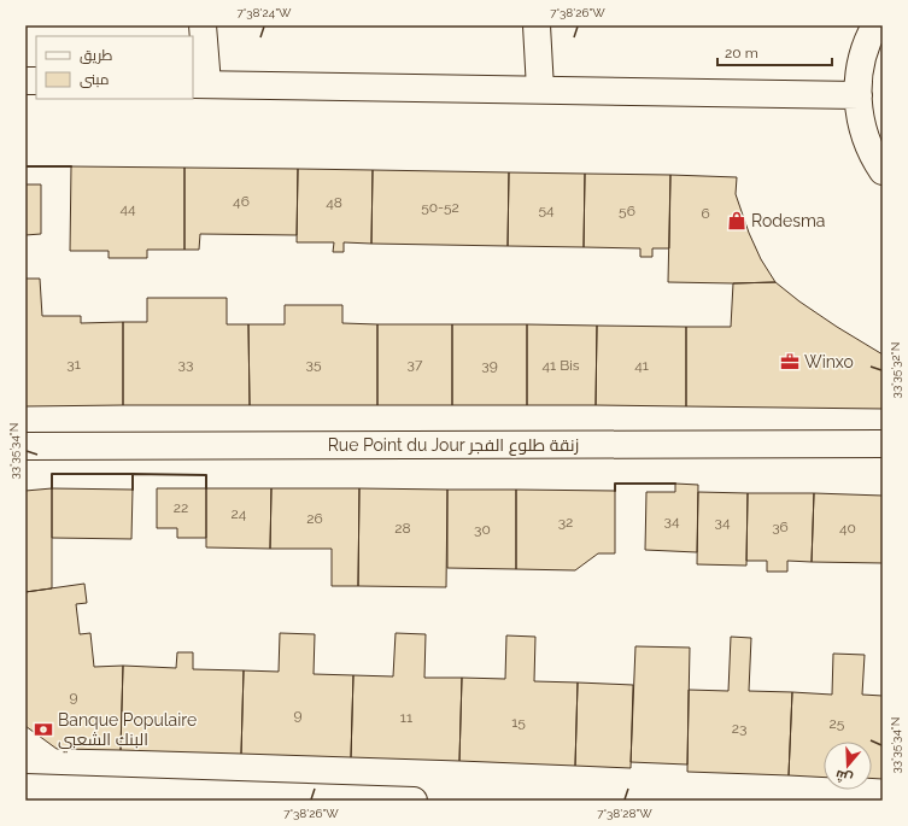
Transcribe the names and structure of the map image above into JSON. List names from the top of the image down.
{
  "streets": {
    "street": ["Rue Point du Jour زنقة طلوع الفجر"]
  },
  "places": {
    "shop": ["Rodesma"],
    "office": ["Winxo"],
    "bank": ["Banque Populaire البنك الشعبي"]
  },
  "house_numbers": [
    "46",
    "48",
    "50-52",
    "44",
    "54",
    "56",
    "6",
    "31",
    "33",
    "35",
    "37",
    "39",
    "41 Bis",
    "41",
    "22",
    "24",
    "26",
    "34",
    "32",
    "34",
    "36",
    "28",
    "40",
    "30",
    "9",
    "9",
    "11",
    "15",
    "25",
    "23"
  ],
  "legend": ["طريق", "مبنى"],
  "scale_bar": "20 m",
  "north": "bottom",
  "coordinates": [
    "7°38'24\"W",
    "7°38'26\"W",
    "33°35'32\"N",
    "33°35'34\"N",
    "7°38'28\"W"
  ]
}
